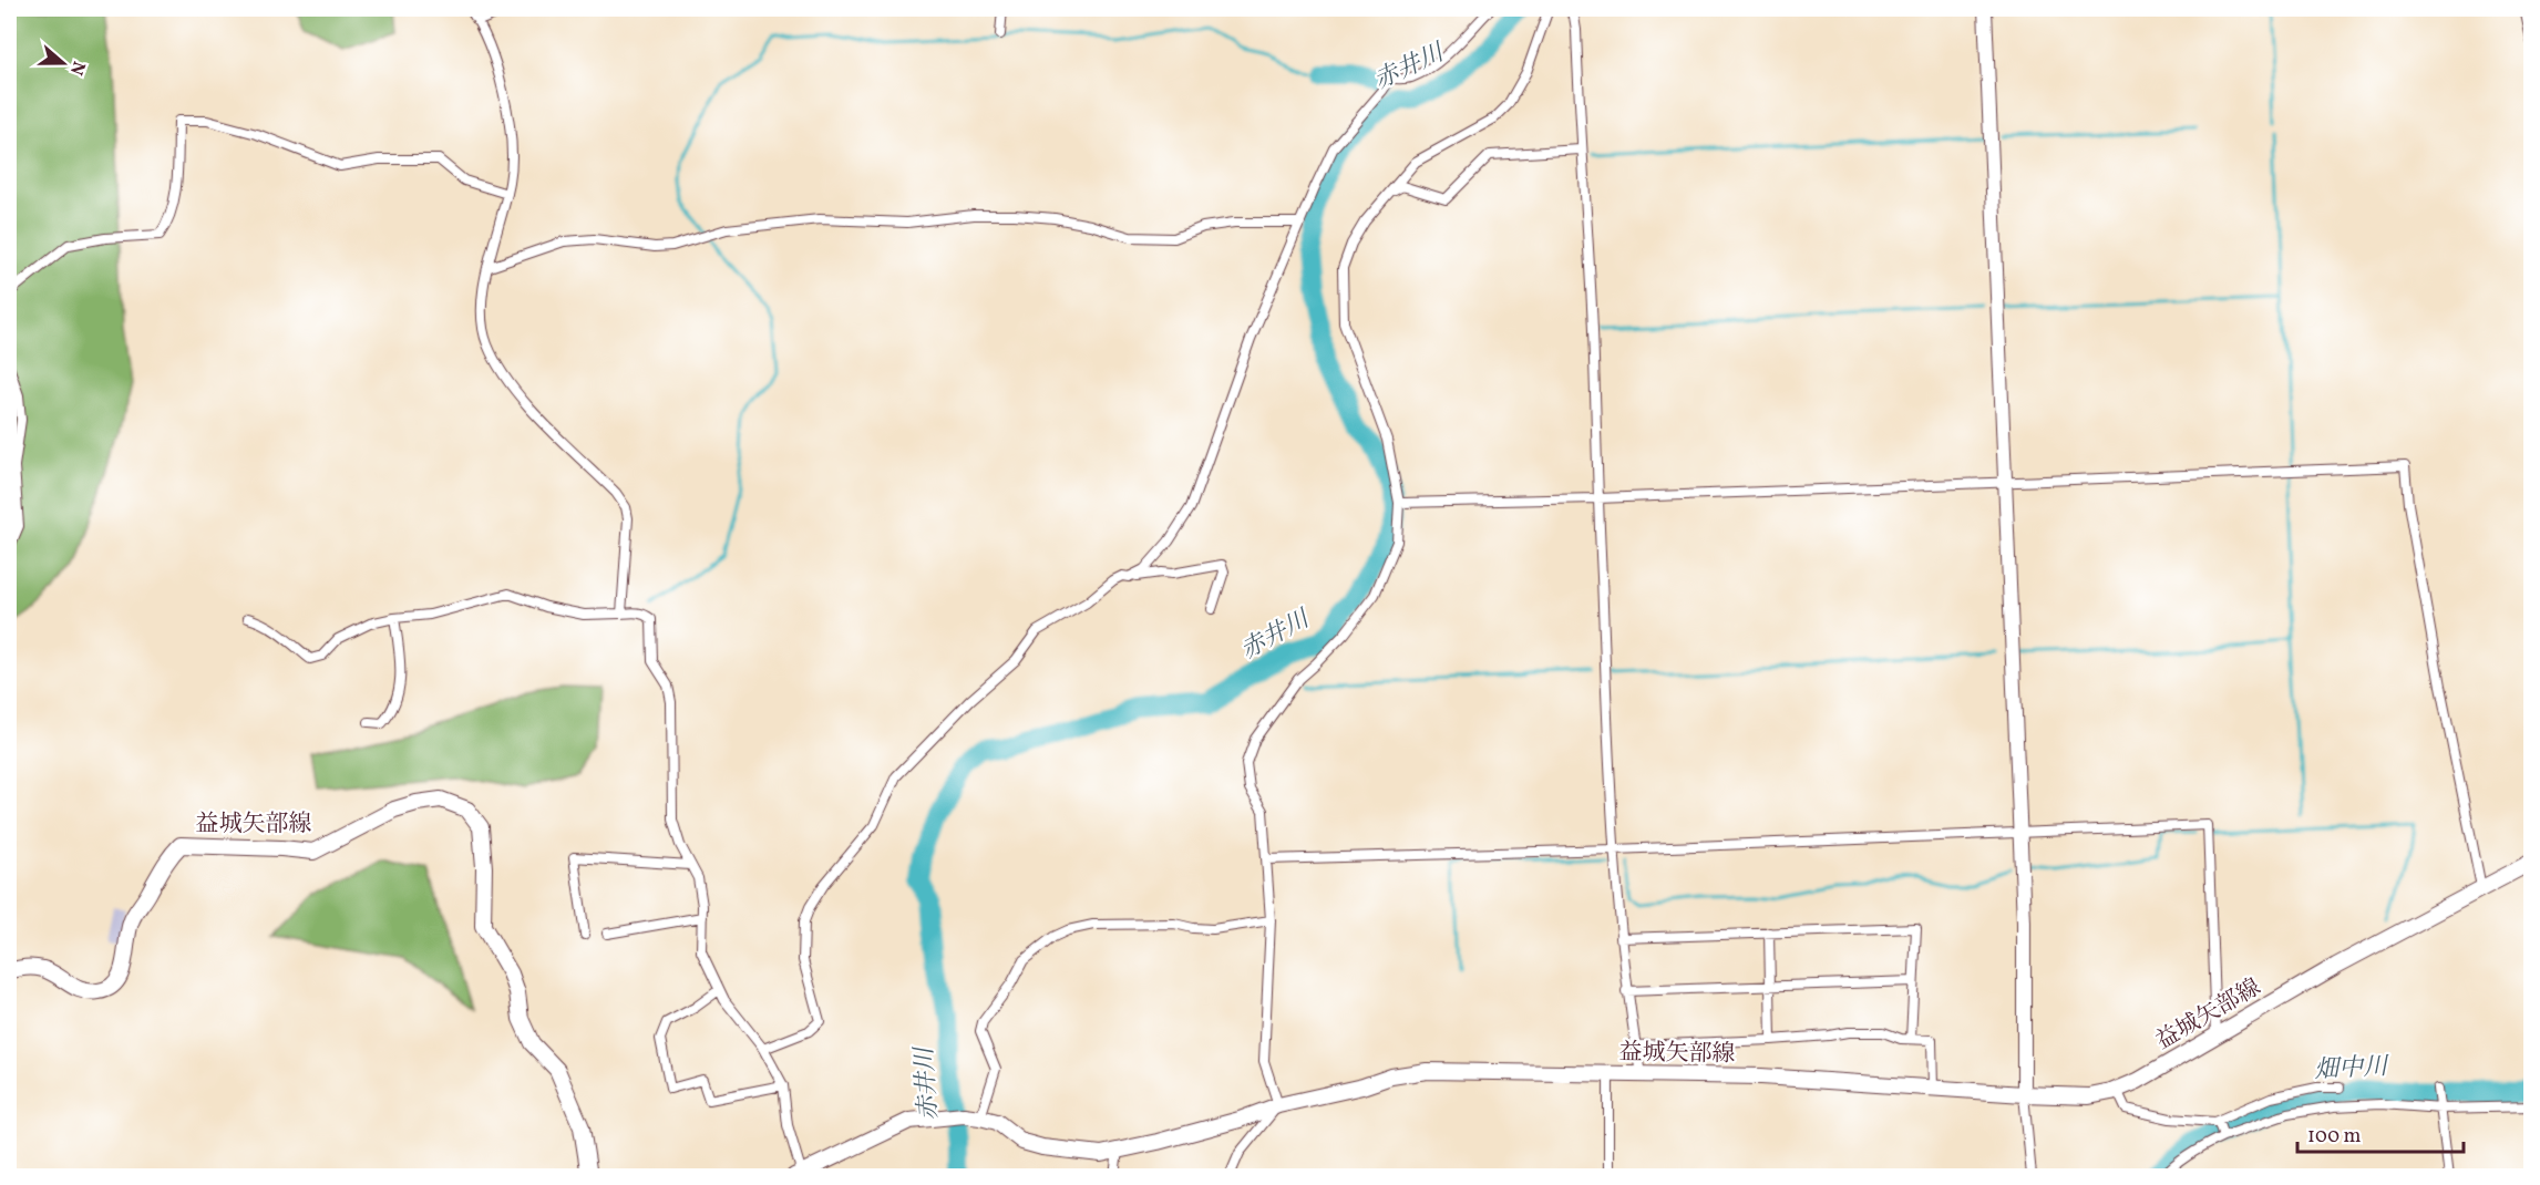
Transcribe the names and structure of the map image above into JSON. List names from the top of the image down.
{
  "streets": {
    "main road": ["益城矢部線"]
  },
  "water": ["赤井川", "畑中川"],
  "scale_bar": "100 m",
  "north": "right"
}
